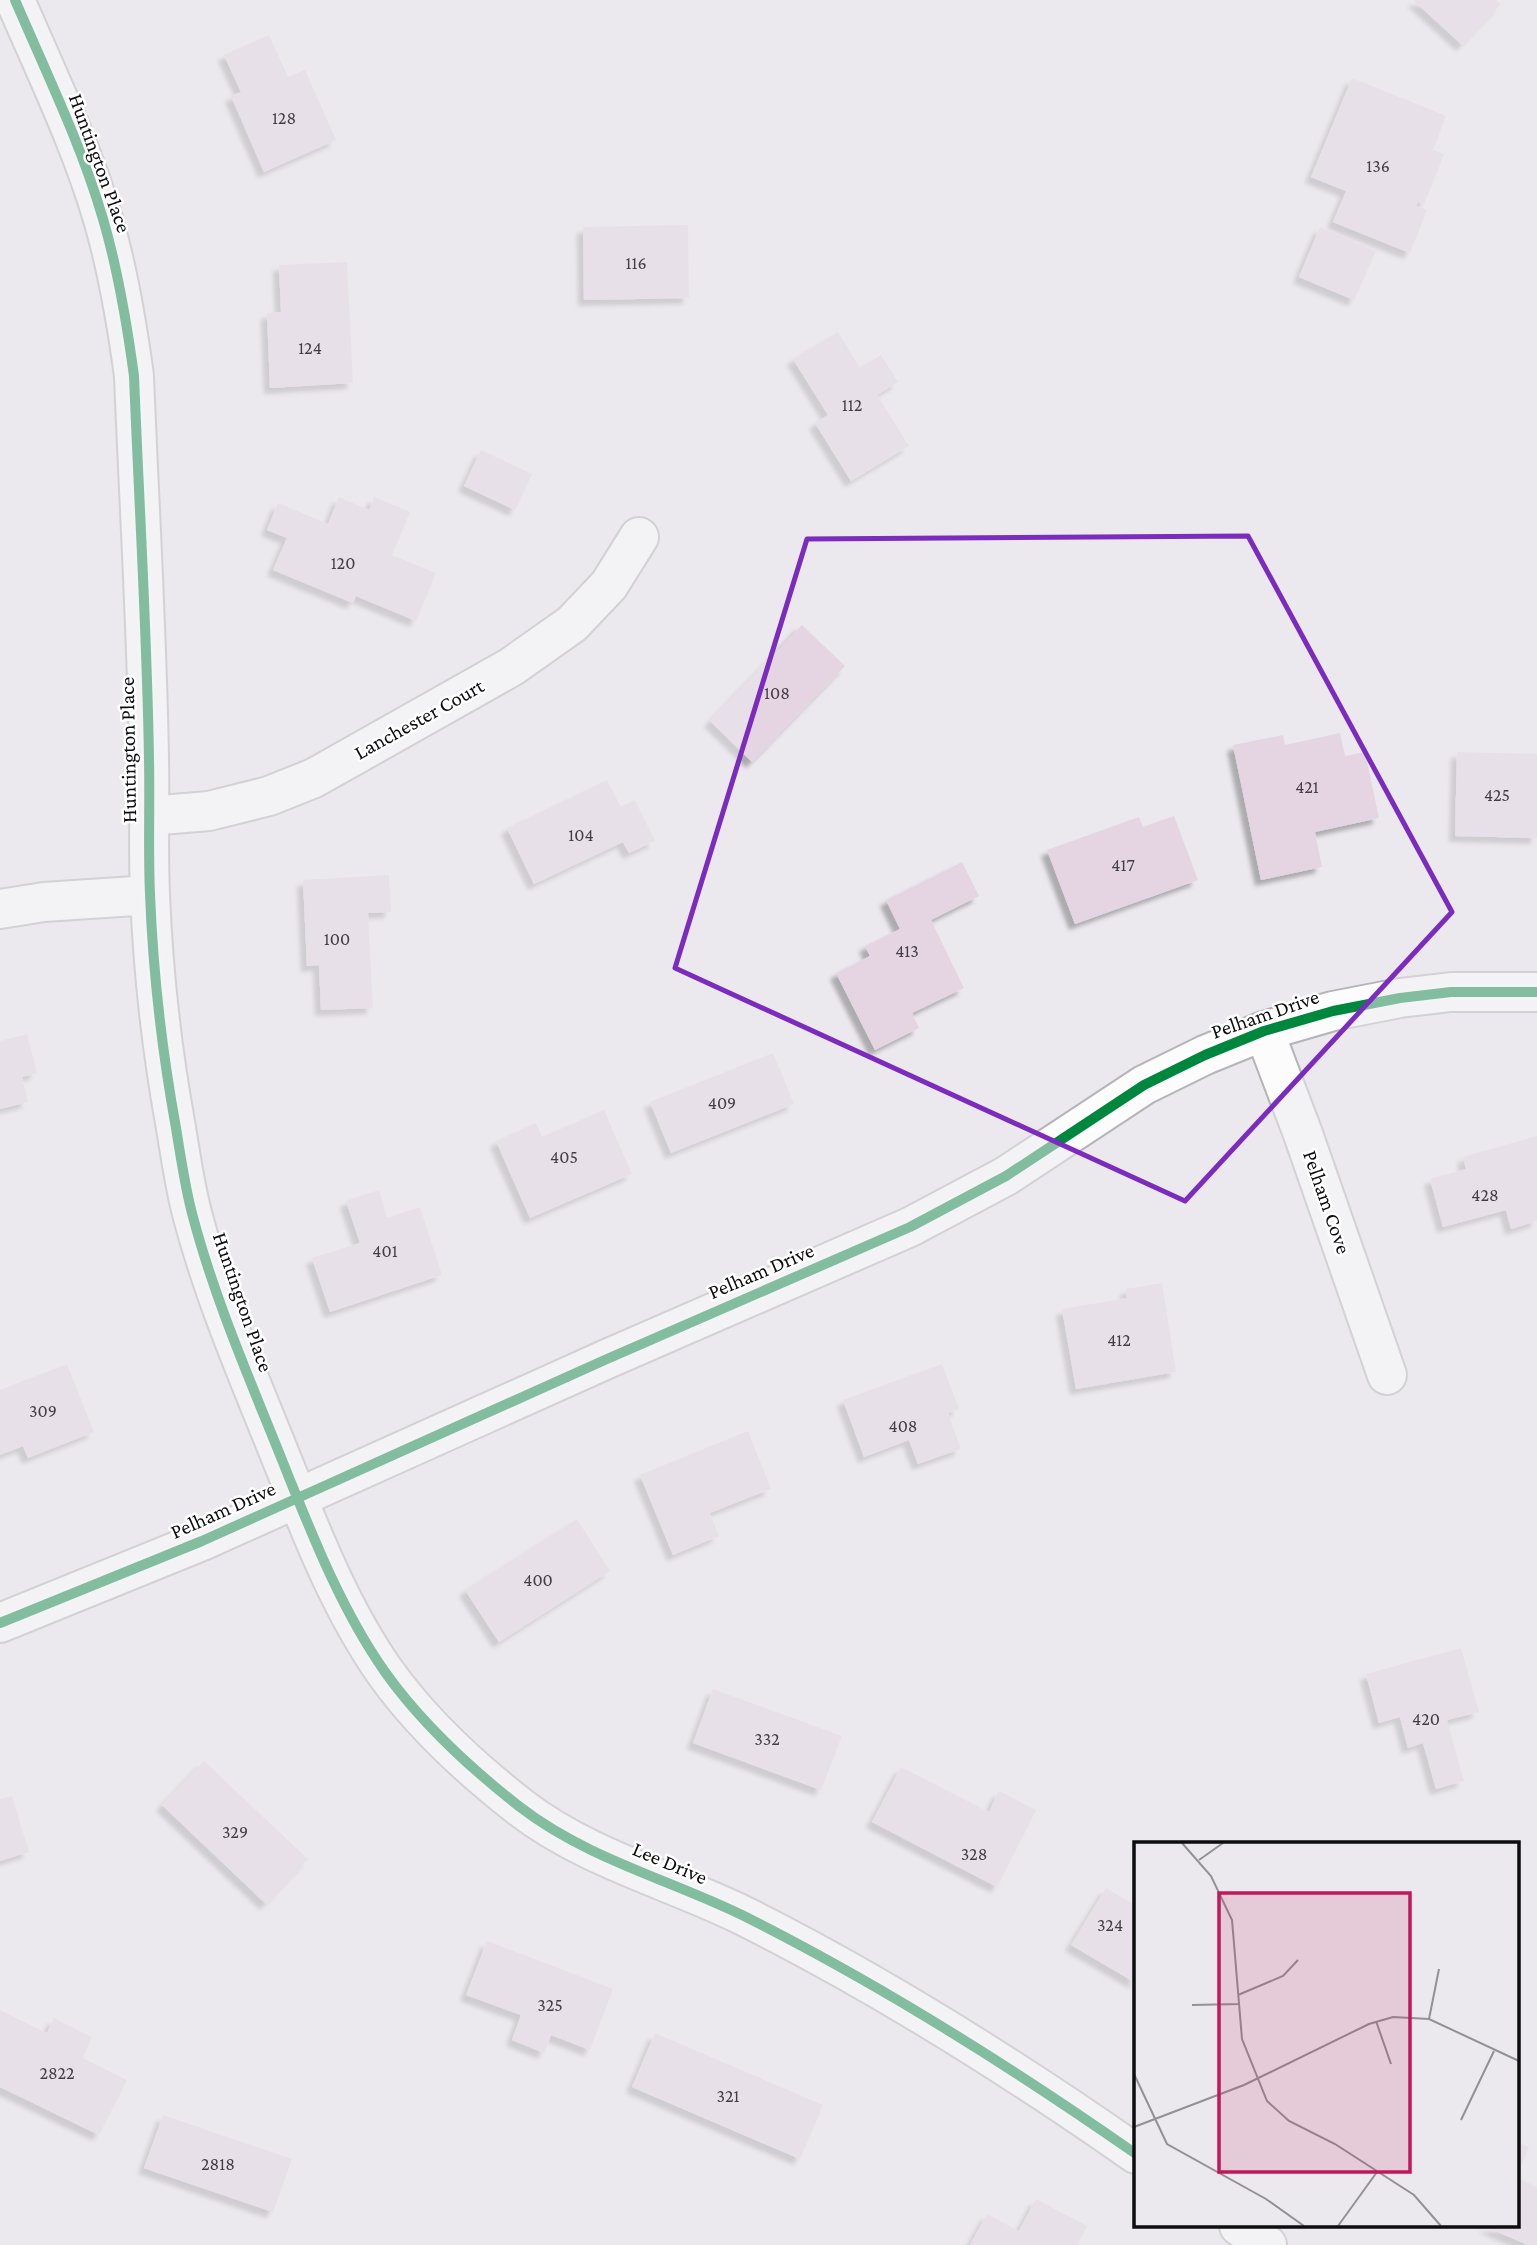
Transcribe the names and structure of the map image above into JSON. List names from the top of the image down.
{
  "streets": {
    "street": [
      "Huntington Place",
      "Lanchester Court",
      "Pelham Drive",
      "Pelham Cove",
      "Lee Drive"
    ]
  },
  "crossings": [
    ["Huntington Place", "Lanchester Court"],
    ["Huntington Place", "Pelham Drive"],
    ["Huntington Place", "Lee Drive"],
    ["Pelham Drive", "Pelham Cove"],
    ["Pelham Drive", "Lee Drive"]
  ],
  "house_numbers": [
    "128",
    "136",
    "116",
    "124",
    "112",
    "120",
    "108",
    "421",
    "425",
    "104",
    "417",
    "100",
    "413",
    "409",
    "405",
    "428",
    "401",
    "412",
    "309",
    "408",
    "400",
    "420",
    "332",
    "329",
    "328",
    "324",
    "325",
    "2822",
    "321",
    "2818"
  ]
}
